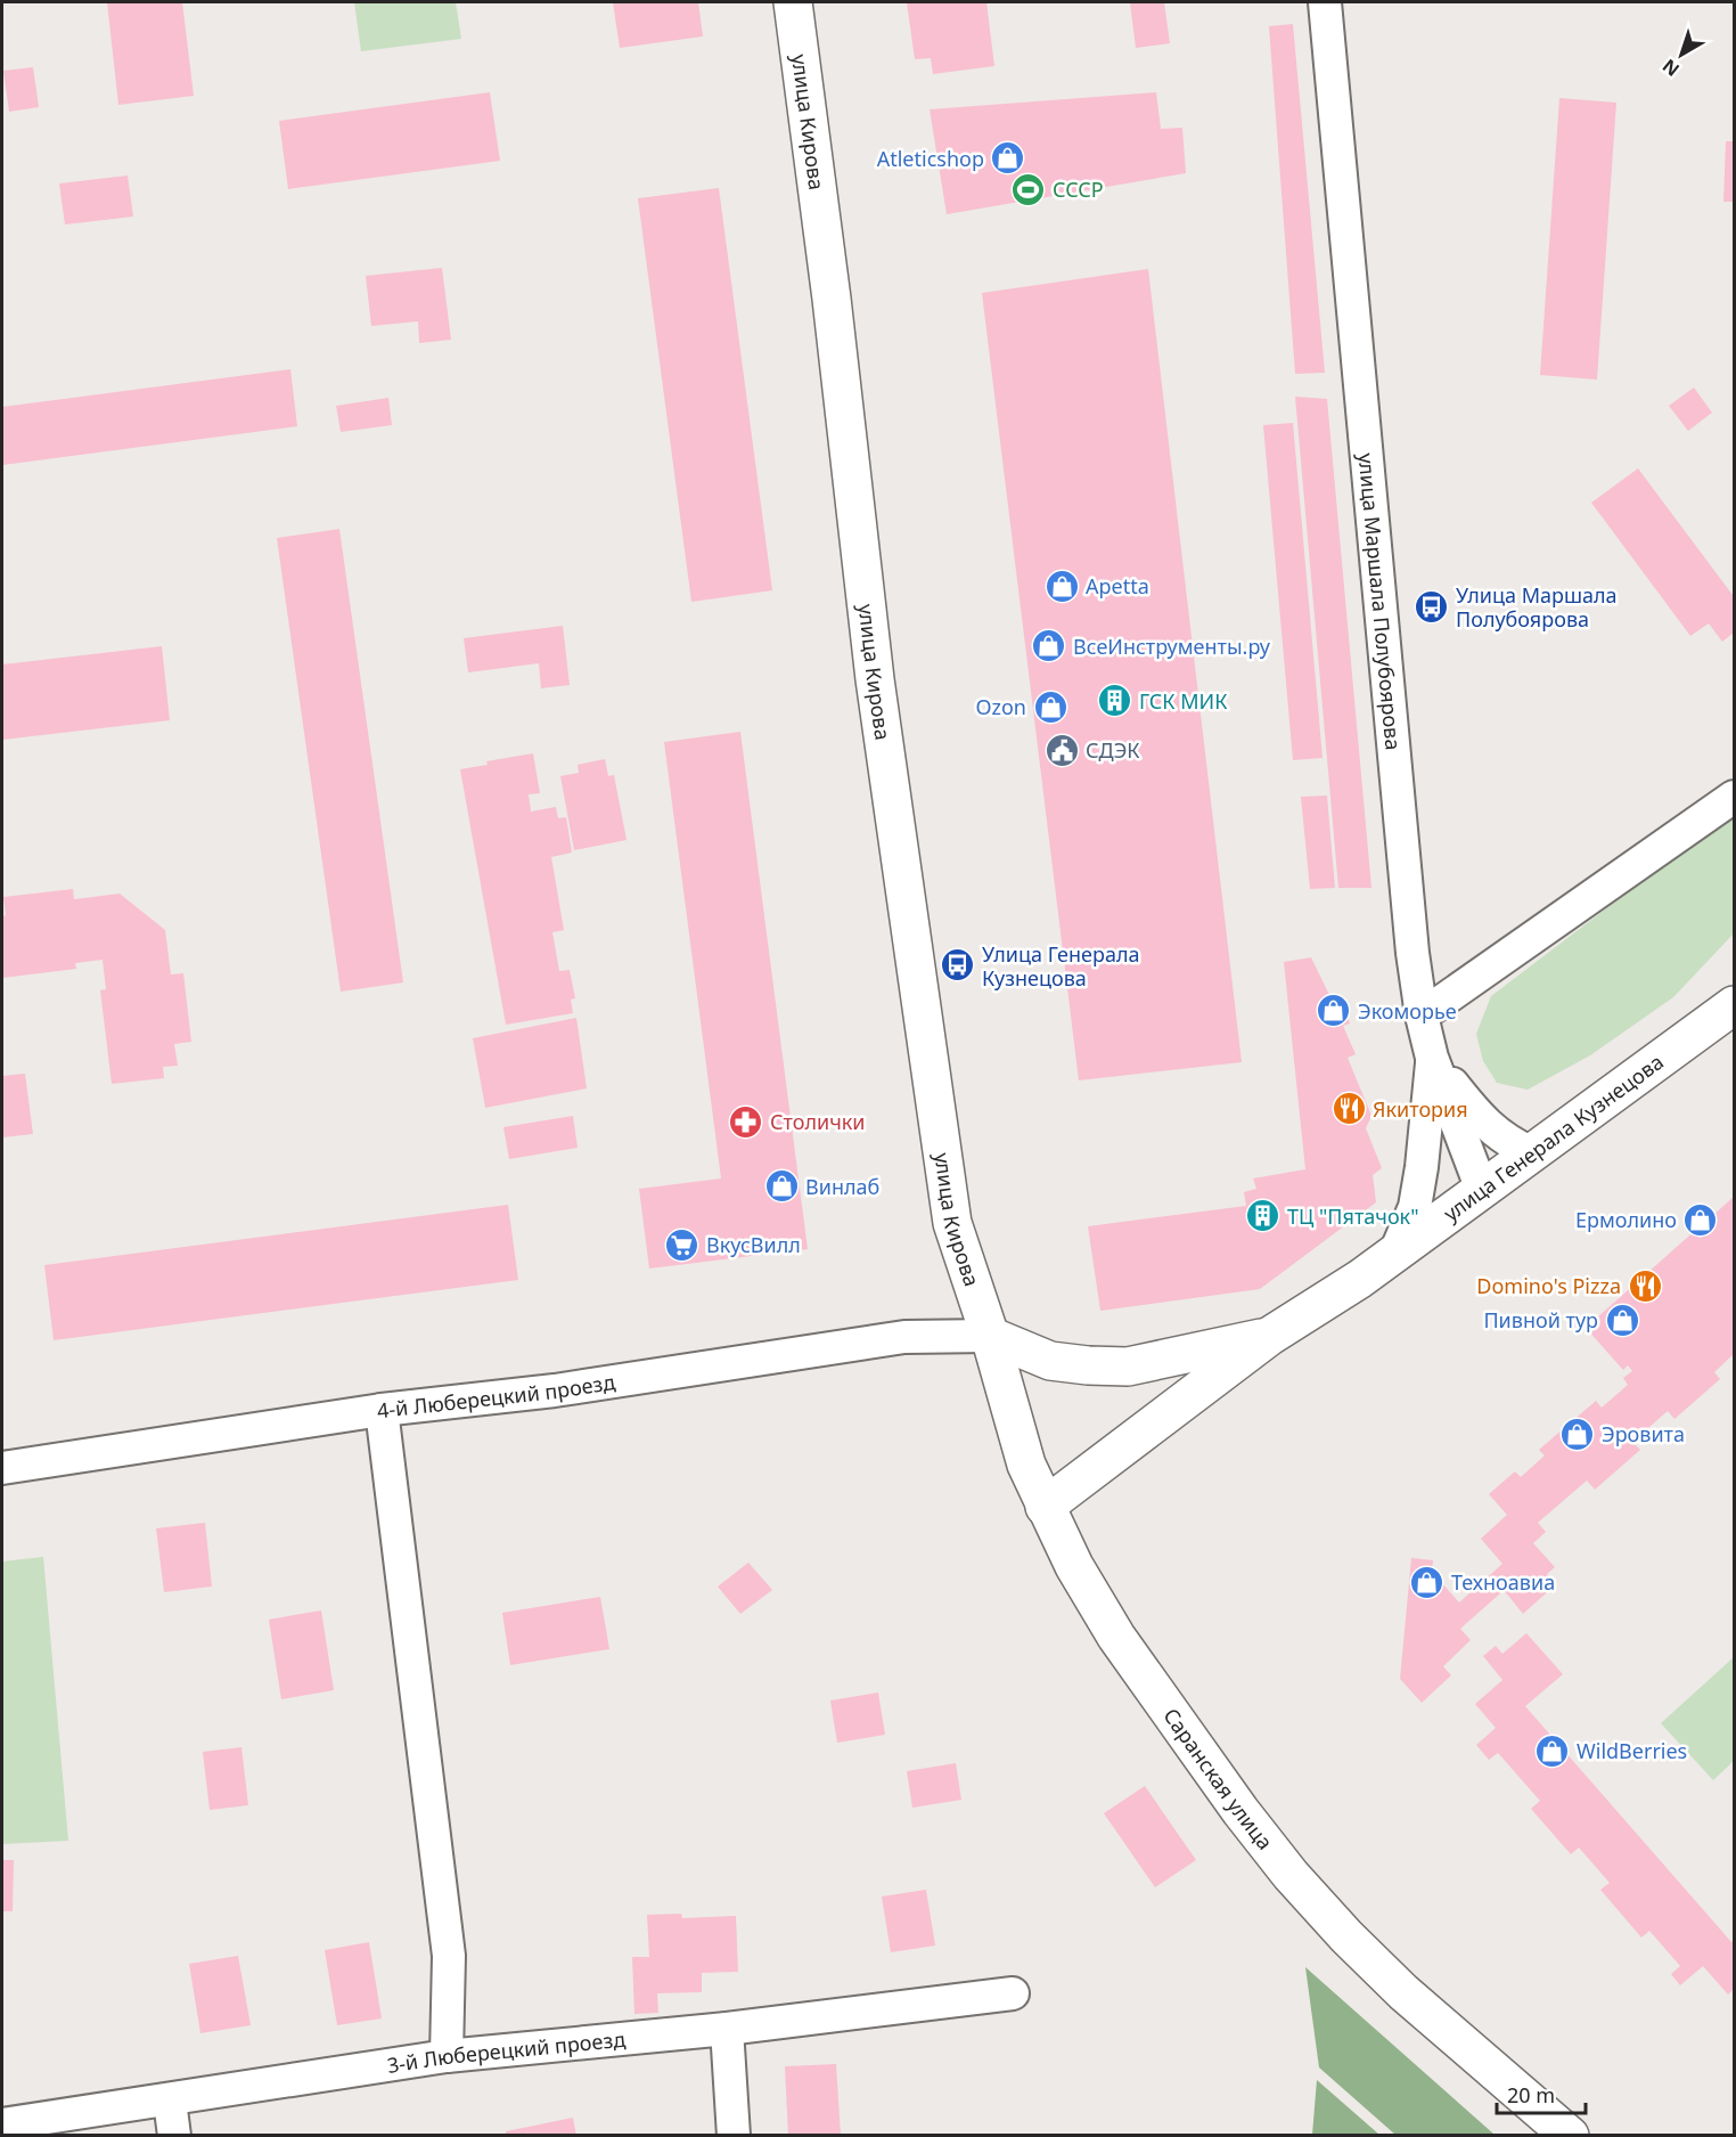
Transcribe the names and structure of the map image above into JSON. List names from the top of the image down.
{
  "streets": {
    "main road": ["улица Кирова", "улица Генерала Кузнецова", "Саранская улица"],
    "street": ["улица Маршала Полубоярова", "4-й Люберецкий проезд", "3-й Люберецкий проезд"]
  },
  "crossings": [
    ["улица Кирова", "улица Генерала Кузнецова"],
    ["улица Кирова", "4-й Люберецкий проезд"],
    ["улица Кирова", "Саранская улица"],
    ["улица Маршала Полубоярова", "улица Генерала Кузнецова"],
    ["улица Генерала Кузнецова", "4-й Люберецкий проезд"],
    ["улица Генерала Кузнецова", "Саранская улица"],
    ["4-й Люберецкий проезд", "Саранская улица"]
  ],
  "places": {
    "shop": [
      "Atleticshop",
      "Apetta",
      "ВсеИнструменты.ру",
      "Ozon",
      "Экоморье",
      "Винлаб",
      "Ермолино",
      "Пивной тур",
      "Эровита",
      "Техноавиа",
      "WildBerries"
    ],
    "sports": ["СССР"],
    "bus stop": ["Улица Маршала Полубоярова", "Улица Генерала Кузнецова"],
    "building": ["ГСК МИК", "ТЦ \"Пятачок\""],
    "public building": ["СДЭК"],
    "restaurant": ["Якитория", "Domino's Pizza"],
    "pharmacy": ["Столички"],
    "supermarket": ["ВкусВилл"]
  },
  "scale_bar": "20 m",
  "north": "bottom left"
}
